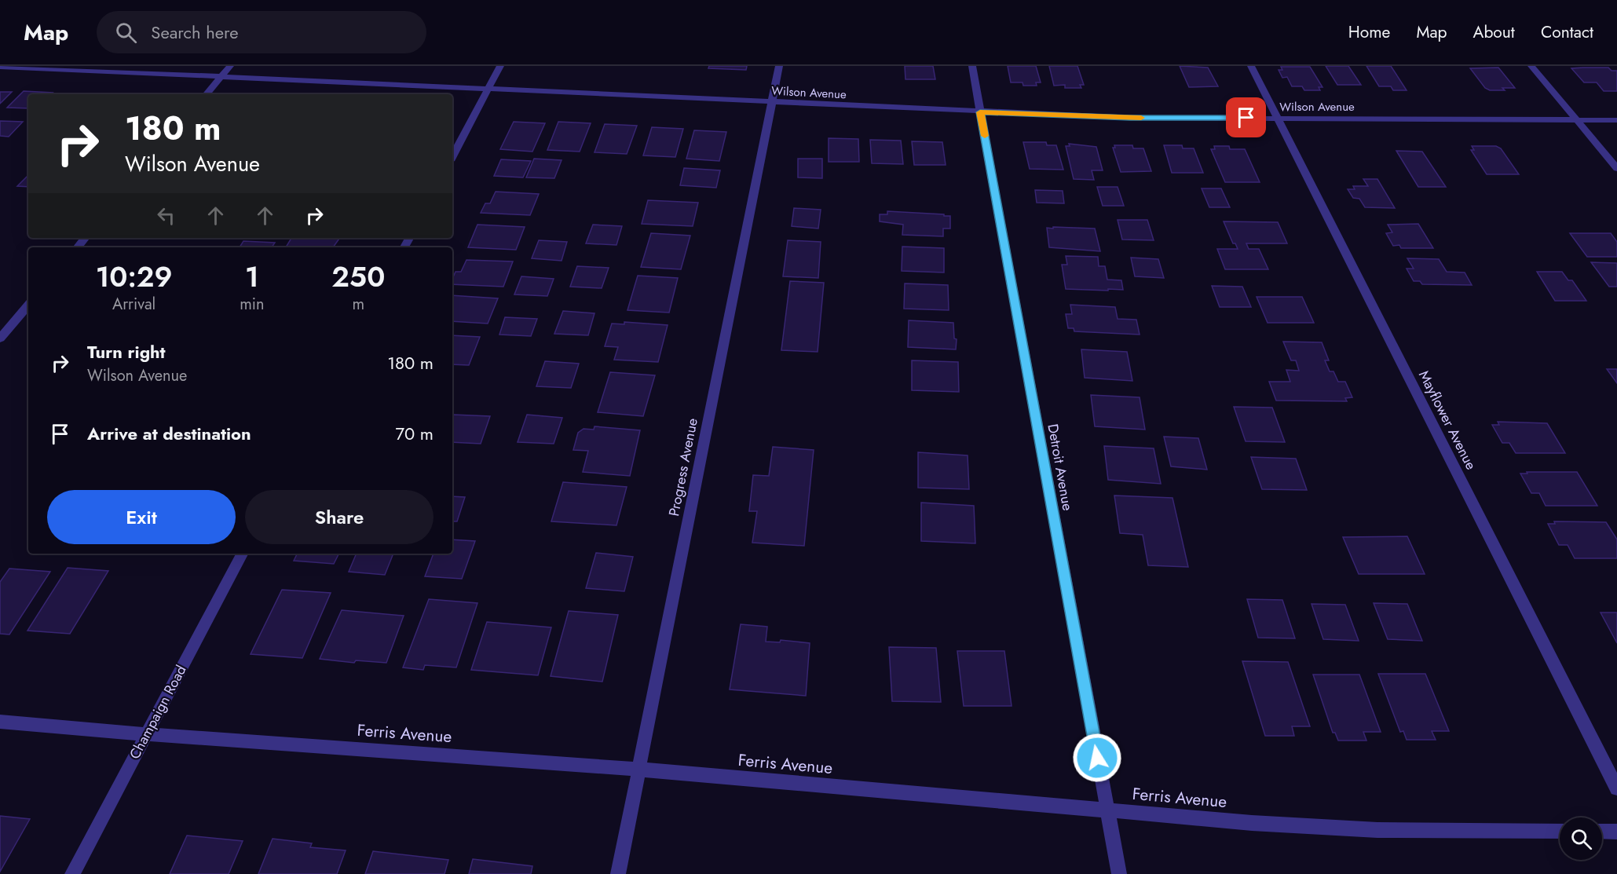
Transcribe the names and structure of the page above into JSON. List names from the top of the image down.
{
  "streets": {
    "street": [
      "Wilson Avenue",
      "Mayflower Avenue",
      "Progress Avenue",
      "Detroit Avenue",
      "Champaign Road",
      "Ferris Avenue"
    ]
  },
  "crossings": [
    ["Wilson Avenue", "Mayflower Avenue"],
    ["Wilson Avenue", "Progress Avenue"],
    ["Wilson Avenue", "Detroit Avenue"],
    ["Progress Avenue", "Ferris Avenue"],
    ["Detroit Avenue", "Ferris Avenue"],
    ["Champaign Road", "Ferris Avenue"]
  ],
  "page": {
    "header": "Map",
    "search": "Search here",
    "nav": [
      "Home",
      "Map",
      "About",
      "Contact"
    ],
    "turn": ["180 m", "Wilson Avenue"],
    "eta": [
      "10:29",
      "Arrival",
      "1",
      "min",
      "250",
      "m"
    ],
    "list": [
      {
        "name": "Turn right",
        "note": "Wilson Avenue",
        "value": "180 m"
      },
      {
        "name": "Arrive at destination",
        "value": "70 m"
      }
    ],
    "buttons": ["Exit", "Share"]
  }
}
